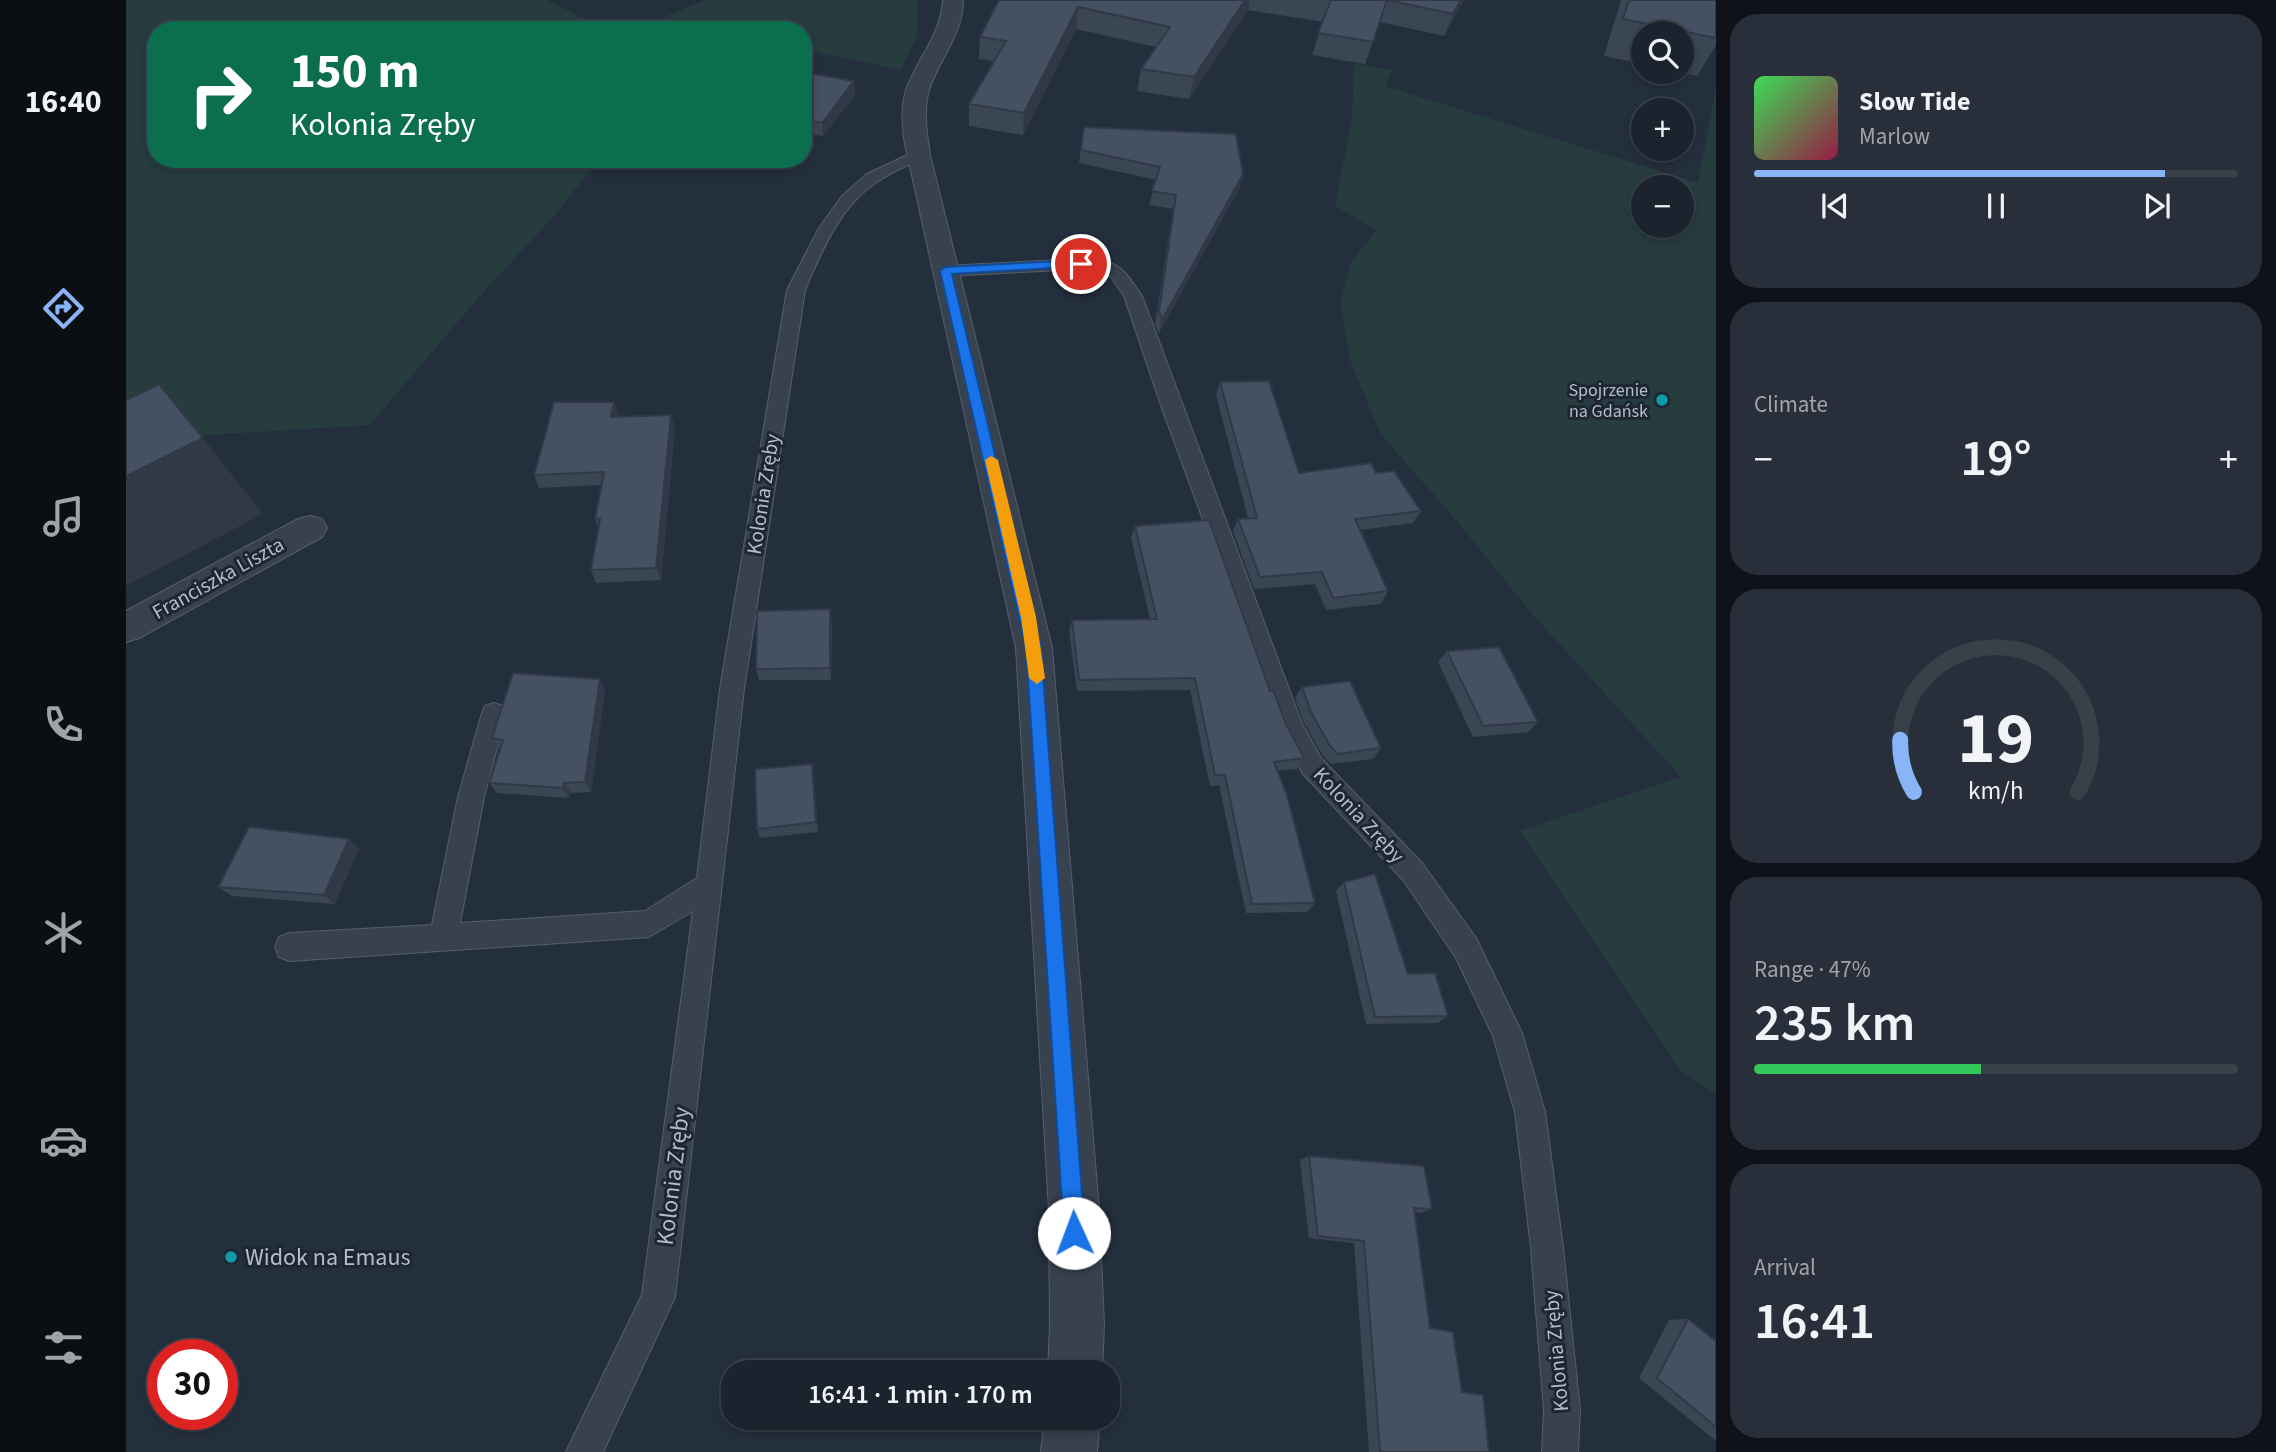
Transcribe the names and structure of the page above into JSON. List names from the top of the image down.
{
  "streets": {
    "street": ["Franciszka Liszta"],
    "lane": ["Kolonia Zręby"]
  },
  "places": ["Spojrzenie na Gdańsk", "Widok na Emaus"],
  "page": {
    "tabs": "16:40",
    "map_buttons": ["+", "−"],
    "turn": ["150 m", "Kolonia Zręby"],
    "song": ["Slow Tide", "Marlow"],
    "tile": [
      "Climate",
      ["Range · 47%", "235 km"],
      ["Arrival", "16:41"]
    ],
    "heat": ["−", "19°", "+"],
    "limit": "30",
    "trip": "16:41 · 1 min · 170 m",
    "gauge": ["19", "km/h"]
  }
}
